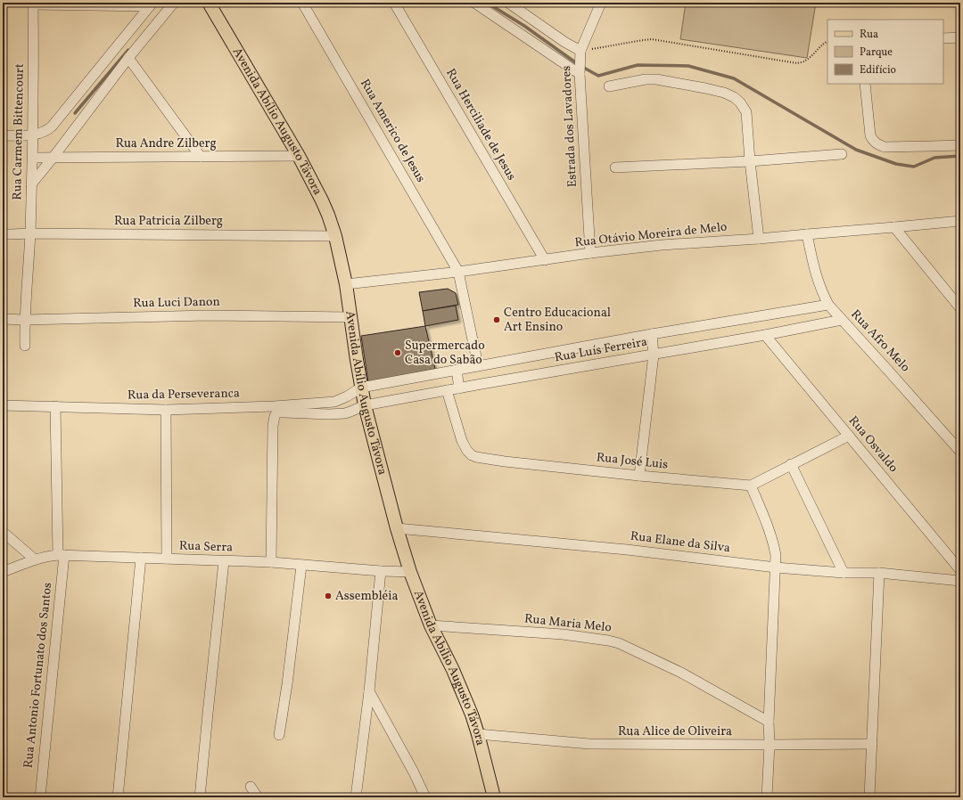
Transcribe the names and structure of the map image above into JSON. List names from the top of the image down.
{
  "streets": {
    "main road": ["Avenida Abílio Augusto Távora"],
    "street": [
      "Rua Herciliade de Jesus",
      "Estrada dos Lavadores",
      "Rua Americo de Jesus",
      "Rua Carmem Bittencourt",
      "Rua Andre Zilberg",
      "Rua Patricia Zilberg",
      "Rua Otávio Moreira de Melo",
      "Rua Luci Danon",
      "Rua Afro Melo",
      "Rua Luís Ferreira",
      "Rua da Perseveranca",
      "Rua Osvaldo",
      "Rua José Luis",
      "Rua Elane da Silva",
      "Rua Serra",
      "Rua Maria Melo",
      "Rua Antonio Fortunato dos Santos",
      "Rua Alice de Oliveira"
    ]
  },
  "crossings": [
    ["Avenida Abílio Augusto Távora", "Rua Andre Zilberg"],
    ["Avenida Abílio Augusto Távora", "Rua Patricia Zilberg"],
    ["Avenida Abílio Augusto Távora", "Rua Otávio Moreira de Melo"],
    ["Avenida Abílio Augusto Távora", "Rua Luci Danon"],
    ["Avenida Abílio Augusto Távora", "Rua Luís Ferreira"],
    ["Avenida Abílio Augusto Távora", "Rua da Perseveranca"],
    ["Avenida Abílio Augusto Távora", "Rua Elane da Silva"],
    ["Avenida Abílio Augusto Távora", "Rua Serra"],
    ["Avenida Abílio Augusto Távora", "Rua Maria Melo"],
    ["Avenida Abílio Augusto Távora", "Rua Alice de Oliveira"],
    ["Rua Herciliade de Jesus", "Rua Otávio Moreira de Melo"],
    ["Estrada dos Lavadores", "Rua Otávio Moreira de Melo"],
    ["Rua Americo de Jesus", "Rua Otávio Moreira de Melo"],
    ["Rua Americo de Jesus", "Rua Luís Ferreira"],
    ["Rua Carmem Bittencourt", "Rua Andre Zilberg"],
    ["Rua Carmem Bittencourt", "Rua Patricia Zilberg"],
    ["Rua Carmem Bittencourt", "Rua Luci Danon"],
    ["Rua Otávio Moreira de Melo", "Rua Afro Melo"],
    ["Rua Afro Melo", "Rua Luís Ferreira"],
    ["Rua Luís Ferreira", "Rua da Perseveranca"],
    ["Rua Luís Ferreira", "Rua Osvaldo"],
    ["Rua Luís Ferreira", "Rua José Luis"],
    ["Rua Luís Ferreira", "Rua Serra"],
    ["Rua da Perseveranca", "Rua Antonio Fortunato dos Santos"],
    ["Rua Serra", "Rua Antonio Fortunato dos Santos"]
  ],
  "places": ["Centro Educacional Art Ensino", "Supermercado Casa do Sabão", "Assembléia"],
  "legend": ["Rua", "Parque", "Edifício"]
}
